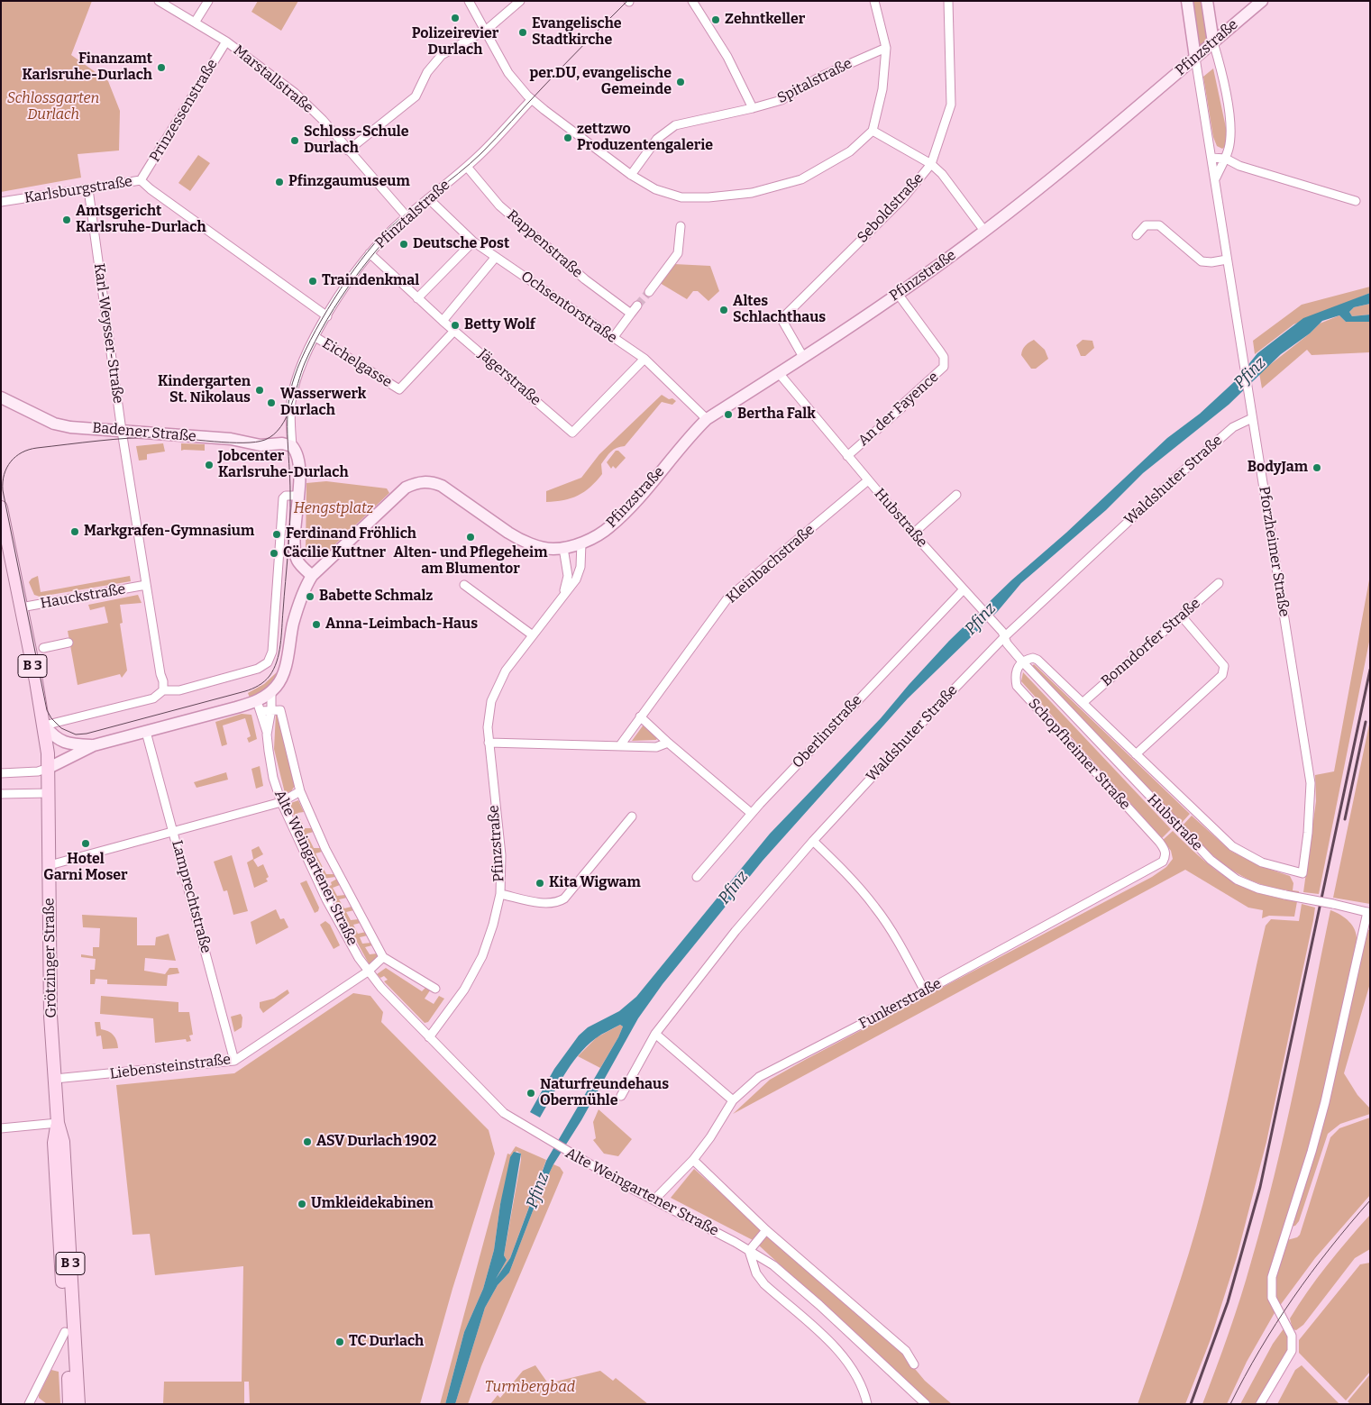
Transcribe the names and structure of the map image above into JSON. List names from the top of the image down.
{
  "streets": {
    "main road": [
      "Pfinzstraße",
      "Pfinztalstraße",
      "Badener Straße",
      "Pforzheimer Straße",
      "B 3",
      "Grötzinger Straße"
    ],
    "street": [
      "Marstallstraße",
      "Spitalstraße",
      "Prinzessenstraße",
      "Karlsburgstraße",
      "Seboldstraße",
      "Rappenstraße",
      "Ochsentorstraße",
      "Karl-Weysser-Straße",
      "Eichelgasse",
      "Jägerstraße",
      "An der Fayence",
      "Waldshuter Straße",
      "Hubstraße",
      "Kleinbachstraße",
      "Hauckstraße",
      "Bonndorfer Straße",
      "Oberlinstraße",
      "Schopfheimer Straße",
      "Alte Weingartener Straße",
      "Lamprechtstraße",
      "Funkerstraße",
      "Liebensteinstraße"
    ]
  },
  "crossings": [
    ["Pfinzstraße", "Seboldstraße"],
    ["Pfinzstraße", "Ochsentorstraße"],
    ["Pfinzstraße", "An der Fayence"],
    ["Pfinzstraße", "Hubstraße"],
    ["Pfinzstraße", "Pforzheimer Straße"],
    ["Pfinzstraße", "Alte Weingartener Straße"],
    ["Marstallstraße", "Prinzessenstraße"],
    ["Marstallstraße", "Pfinztalstraße"],
    ["Prinzessenstraße", "Karlsburgstraße"],
    ["Karlsburgstraße", "Pfinztalstraße"],
    ["Karlsburgstraße", "Karl-Weysser-Straße"],
    ["Pfinztalstraße", "Rappenstraße"],
    ["Pfinztalstraße", "Ochsentorstraße"],
    ["Pfinztalstraße", "Eichelgasse"],
    ["Pfinztalstraße", "Jägerstraße"],
    ["Pfinztalstraße", "Badener Straße"],
    ["Ochsentorstraße", "Jägerstraße"],
    ["Karl-Weysser-Straße", "Badener Straße"],
    ["Karl-Weysser-Straße", "Hauckstraße"],
    ["Eichelgasse", "Jägerstraße"],
    ["An der Fayence", "Hubstraße"],
    ["Waldshuter Straße", "Hubstraße"],
    ["Waldshuter Straße", "Pforzheimer Straße"],
    ["Hubstraße", "Pforzheimer Straße"],
    ["Hubstraße", "Kleinbachstraße"],
    ["Hubstraße", "Bonndorfer Straße"],
    ["Hubstraße", "Oberlinstraße"],
    ["Hubstraße", "Schopfheimer Straße"],
    ["Hauckstraße", "B 3"],
    ["B 3", "Grötzinger Straße"],
    ["Schopfheimer Straße", "Funkerstraße"],
    ["Alte Weingartener Straße", "Funkerstraße"],
    ["Alte Weingartener Straße", "Liebensteinstraße"],
    ["Lamprechtstraße", "Liebensteinstraße"],
    ["Grötzinger Straße", "Liebensteinstraße"]
  ],
  "water": ["Pfinz"],
  "parks": ["Schlossgarten Durlach", "Hengstplatz", "Turmbergbad"],
  "places": [
    "Polizeirevier Durlach",
    "Zehntkeller",
    "Evangelische Stadtkirche",
    "Finanzamt Karlsruhe-Durlach",
    "per.DU, evangelische Gemeinde",
    "zettzwo Produzentengalerie",
    "Schloss-Schule Durlach",
    "Pfinzgaumuseum",
    "Amtsgericht Karlsruhe-Durlach",
    "Deutsche Post",
    "Traindenkmal",
    "Altes Schlachthaus",
    "Betty Wolf",
    "Kindergarten St. Nikolaus",
    "Wasserwerk Durlach",
    "Bertha Falk",
    "Jobcenter Karlsruhe-Durlach",
    "BodyJam",
    "Markgrafen-Gymnasium",
    "Ferdinand Fröhlich",
    "Alten- und Pflegeheim am Blumentor",
    "Cäcilie Kuttner",
    "Babette Schmalz",
    "Anna-Leimbach-Haus",
    "Hotel Garni Moser",
    "Kita Wigwam",
    "Naturfreundehaus Obermühle",
    "ASV Durlach 1902",
    "Umkleidekabinen",
    "TC Durlach"
  ]
}
